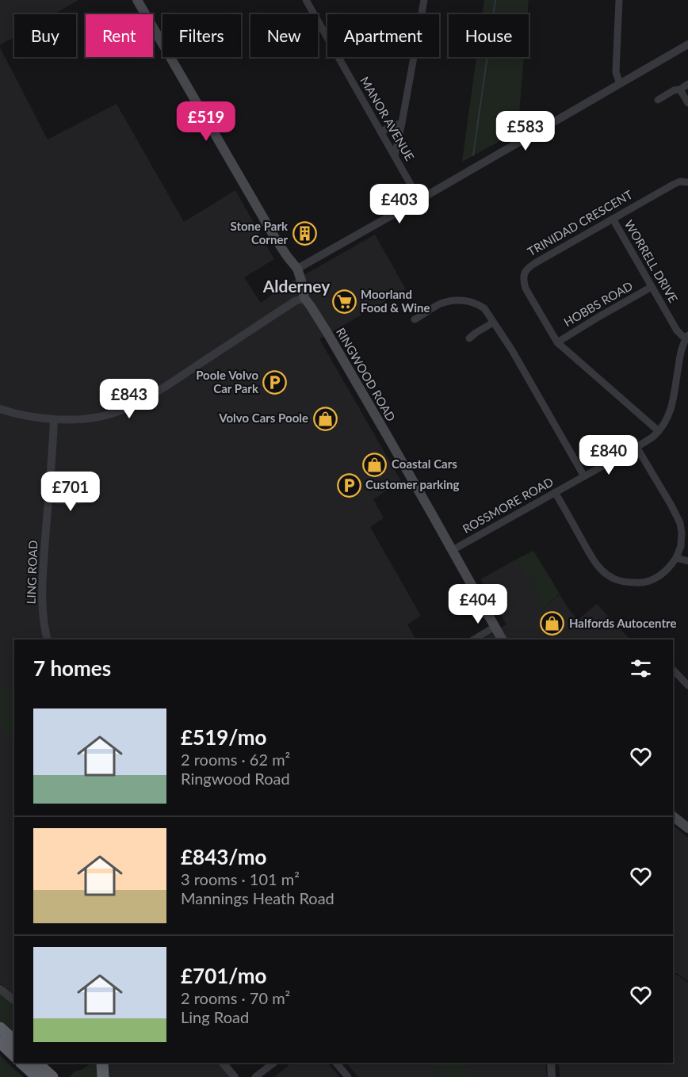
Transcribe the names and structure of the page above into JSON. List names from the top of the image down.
{
  "streets": {
    "main road": ["RINGWOOD ROAD"],
    "street": [
      "MANOR AVENUE",
      "TRINIDAD CRESCENT",
      "WORRELL DRIVE",
      "HOBBS ROAD",
      "ROSSMORE ROAD",
      "LING ROAD"
    ]
  },
  "crossings": [
    ["TRINIDAD CRESCENT", "WORRELL DRIVE"],
    ["TRINIDAD CRESCENT", "HOBBS ROAD"],
    ["TRINIDAD CRESCENT", "ROSSMORE ROAD"],
    ["WORRELL DRIVE", "HOBBS ROAD"],
    ["WORRELL DRIVE", "ROSSMORE ROAD"],
    ["RINGWOOD ROAD", "ROSSMORE ROAD"]
  ],
  "districts": ["Alderney"],
  "places": {
    "building": ["Stone Park Corner"],
    "supermarket": ["Moorland Food & Wine"],
    "parking": ["Poole Volvo Car Park", "Customer parking"],
    "shop": ["Volvo Cars Poole", "Coastal Cars", "Halfords Autocentre"]
  },
  "page": {
    "chip": [
      "Buy",
      "Rent",
      "Filters",
      "New",
      "Apartment",
      "House"
    ],
    "price": [
      "£519",
      "£583",
      "£403",
      "£843",
      "£840",
      "£701",
      "£404"
    ],
    "heading": "7 homes",
    "list": [
      {
        "name": "£519/mo",
        "note": "2 rooms · 62 m² · Ringwood Road"
      },
      {
        "name": "£843/mo",
        "note": "3 rooms · 101 m² · Mannings Heath Road"
      },
      {
        "name": "£701/mo",
        "note": "2 rooms · 70 m² · Ling Road"
      }
    ]
  }
}
